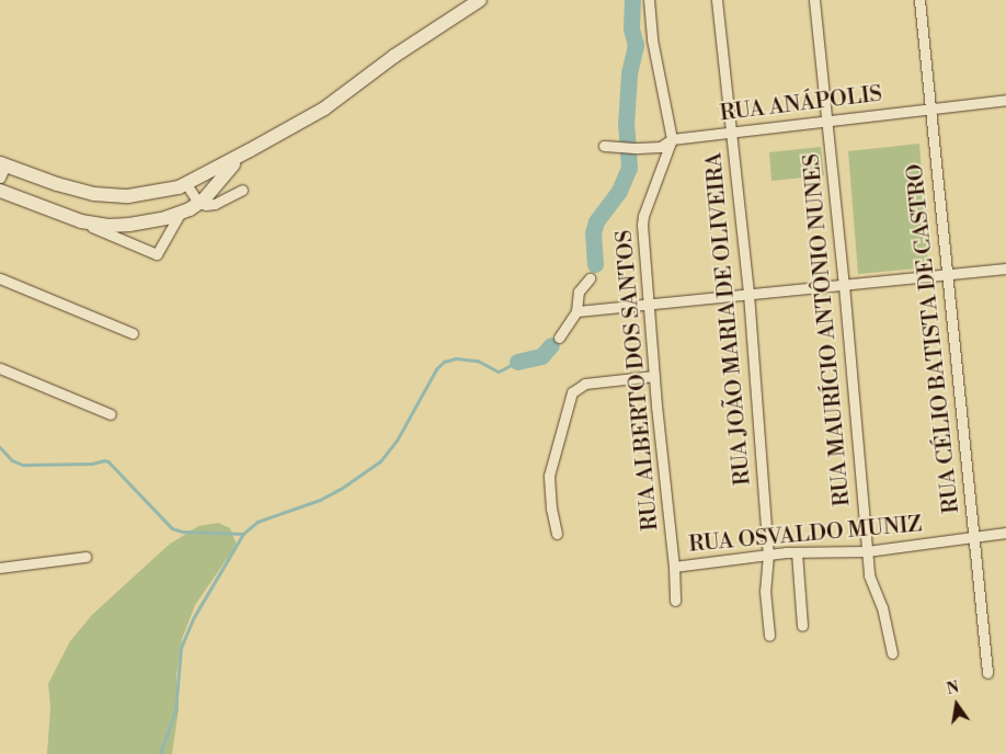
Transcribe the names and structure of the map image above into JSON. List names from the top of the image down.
{
  "streets": {
    "street": [
      "RUA ANÁPOLIS",
      "RUA JOÃO MARIA DE OLIVEIRA",
      "RUA MAURÍCIO ANTÔNIO NUNES",
      "RUA CÉLIO BATISTA DE CASTRO",
      "RUA ALBERTO DOS SANTOS",
      "RUA OSVALDO MUNIZ"
    ]
  },
  "crossings": [
    ["RUA ANÁPOLIS", "RUA JOÃO MARIA DE OLIVEIRA"],
    ["RUA ANÁPOLIS", "RUA MAURÍCIO ANTÔNIO NUNES"],
    ["RUA ANÁPOLIS", "RUA CÉLIO BATISTA DE CASTRO"],
    ["RUA ANÁPOLIS", "RUA ALBERTO DOS SANTOS"],
    ["RUA JOÃO MARIA DE OLIVEIRA", "RUA OSVALDO MUNIZ"],
    ["RUA MAURÍCIO ANTÔNIO NUNES", "RUA OSVALDO MUNIZ"],
    ["RUA CÉLIO BATISTA DE CASTRO", "RUA OSVALDO MUNIZ"],
    ["RUA ALBERTO DOS SANTOS", "RUA OSVALDO MUNIZ"]
  ],
  "north": "top"
}
